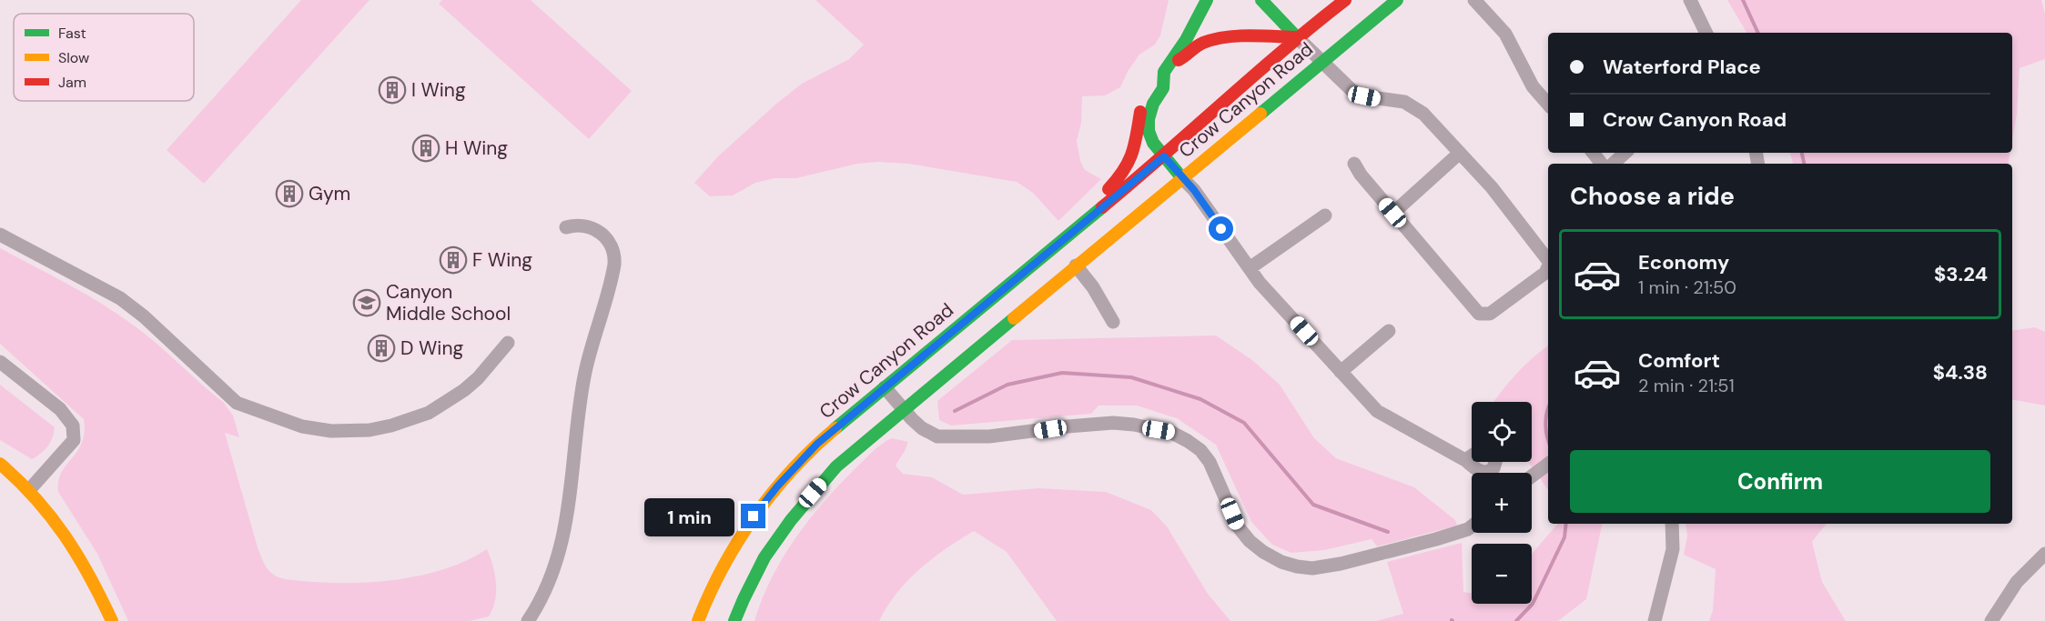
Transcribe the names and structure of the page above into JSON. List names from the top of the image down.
{
  "streets": {
    "main road": ["Crow Canyon Road"]
  },
  "places": {
    "building": [
      "I Wing",
      "H Wing",
      "Gym",
      "F Wing",
      "D Wing"
    ],
    "school or university": ["Canyon Middle School"]
  },
  "legend": ["Fast", "Slow", "Jam"],
  "page": {
    "banner": ["Waterford Place", "Crow Canyon Road"],
    "heading": "Choose a ride",
    "list": [
      {
        "name": "Economy",
        "note": "1 min · 21:50",
        "value": "$3.24"
      },
      {
        "name": "Comfort",
        "note": "2 min · 21:51",
        "value": "$4.38"
      }
    ],
    "map_buttons": ["+", "−"],
    "buttons": "Confirm",
    "bubble": "1 min"
  }
}
